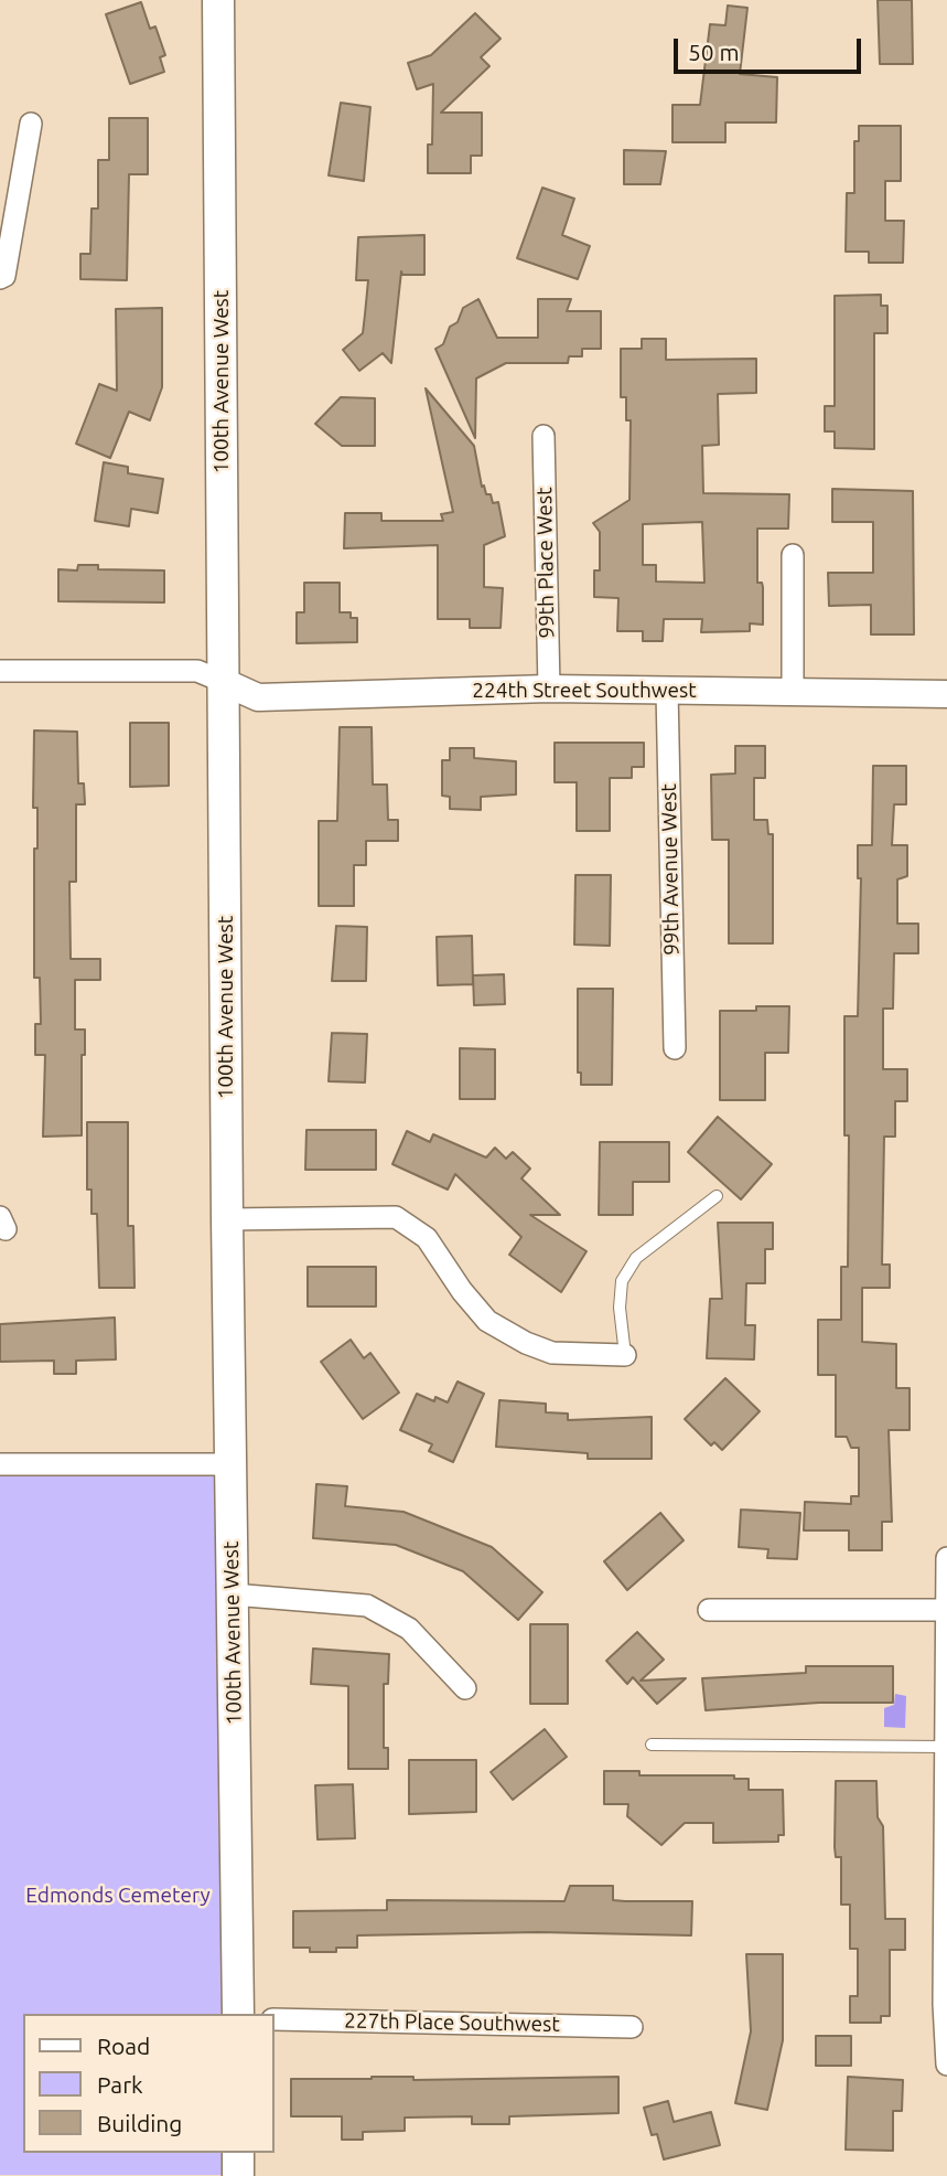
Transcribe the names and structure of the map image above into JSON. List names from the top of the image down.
{
  "streets": {
    "main road": ["100th Avenue West"],
    "street": [
      "99th Place West",
      "224th Street Southwest",
      "99th Avenue West",
      "227th Place Southwest"
    ]
  },
  "crossings": [
    ["100th Avenue West", "224th Street Southwest"],
    ["99th Place West", "224th Street Southwest"],
    ["224th Street Southwest", "99th Avenue West"]
  ],
  "parks": ["Edmonds Cemetery"],
  "legend": ["Road", "Park", "Building"],
  "scale_bar": "50 m"
}
